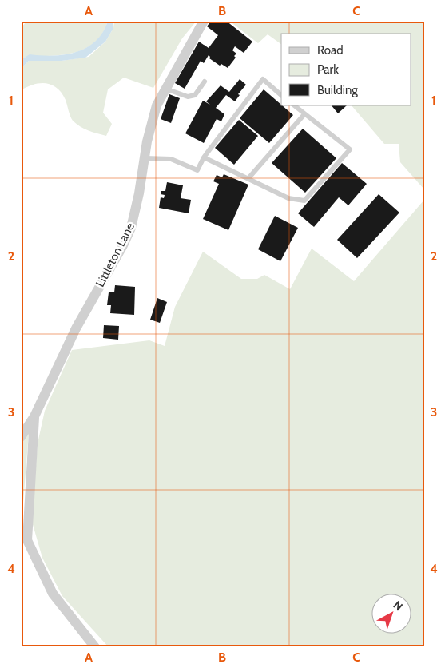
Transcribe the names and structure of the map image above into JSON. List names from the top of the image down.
{
  "streets": {
    "street": ["Littleton Lane"]
  },
  "legend": ["Road", "Park", "Building"],
  "north": "top right",
  "grid": {
    "columns": ["A", "B", "C"],
    "rows": [
      "1",
      "2",
      "3",
      "4"
    ]
  }
}
